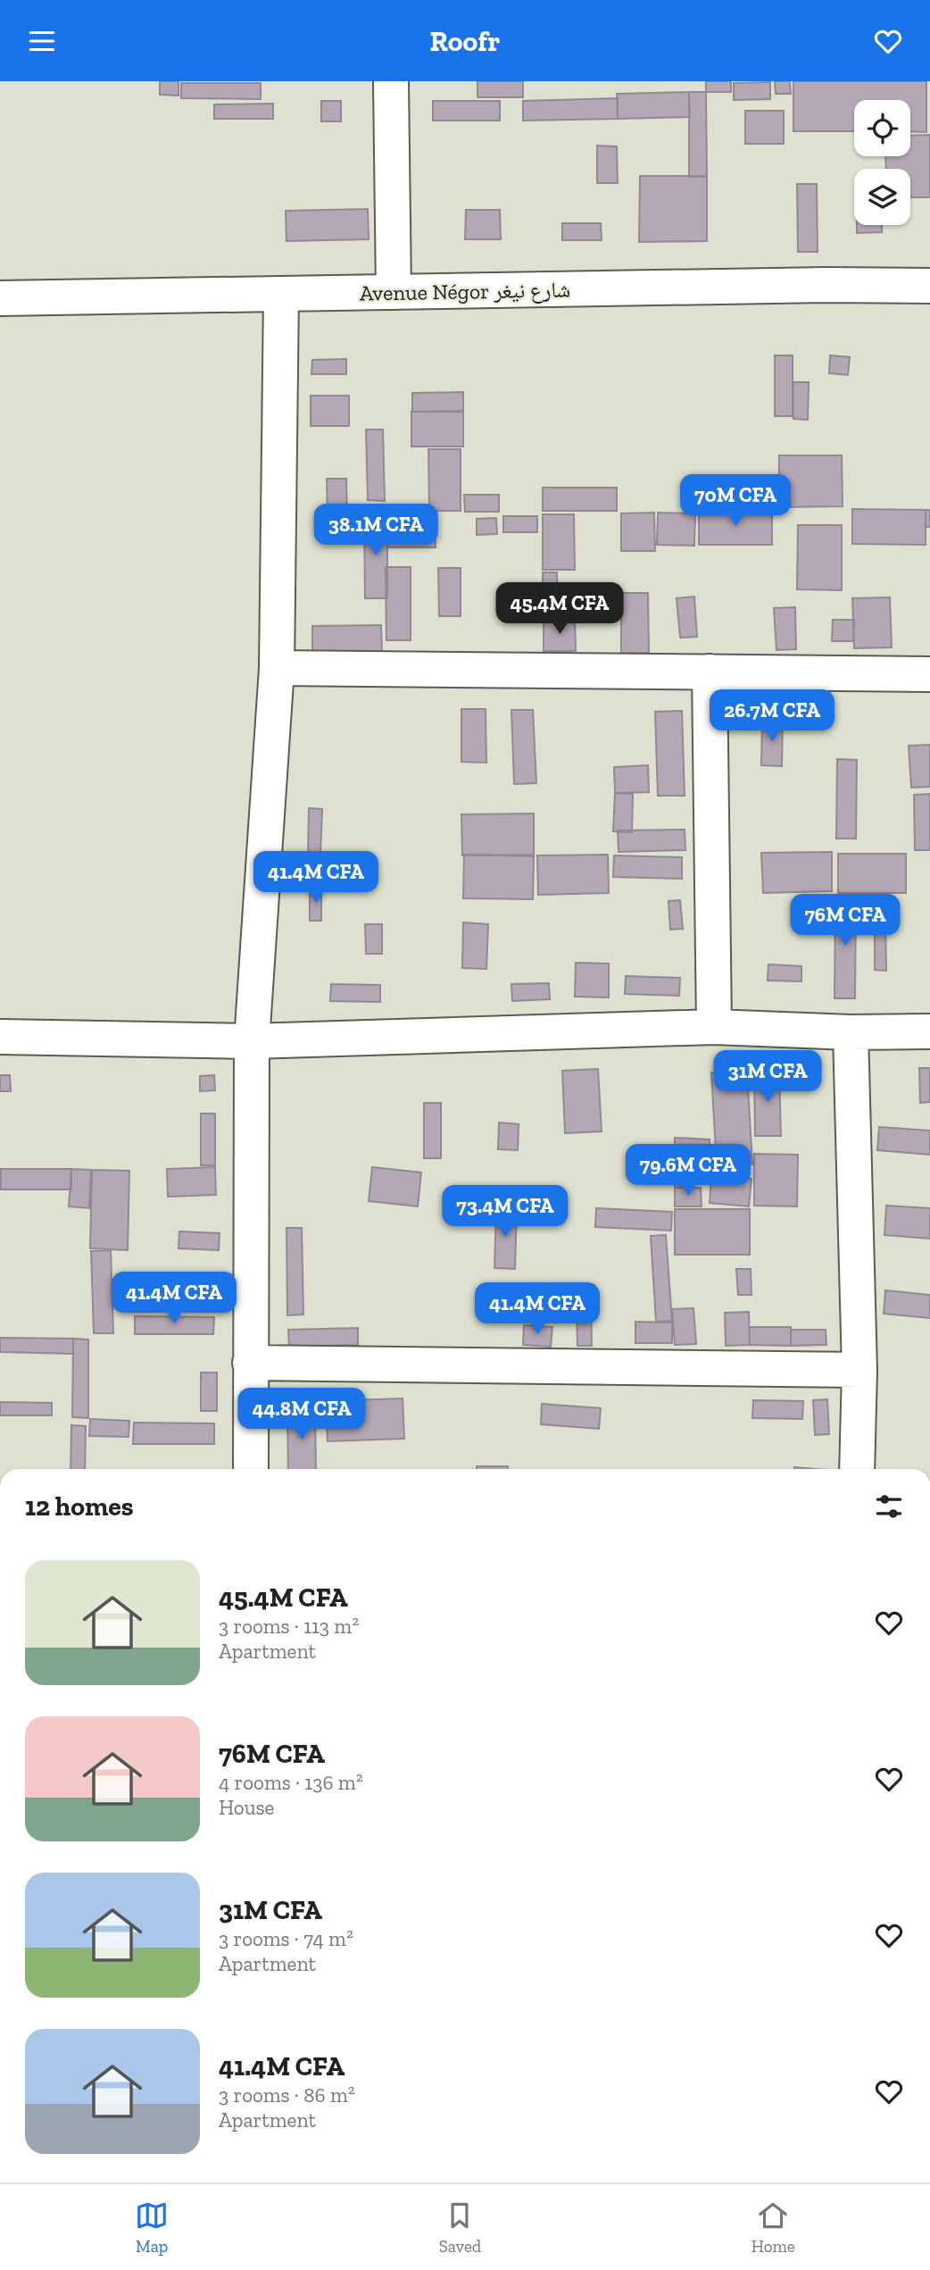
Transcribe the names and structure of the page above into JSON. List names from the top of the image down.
{
  "streets": {
    "street": ["Avenue Négor شارع نيغر"]
  },
  "page": {
    "header": "Roofr",
    "price": [
      "70M CFA",
      "38.1M CFA",
      "45.4M CFA",
      "26.7M CFA",
      "41.4M CFA",
      "76M CFA",
      "31M CFA",
      "79.6M CFA",
      "73.4M CFA",
      "41.4M CFA",
      "41.4M CFA",
      "44.8M CFA"
    ],
    "heading": "12 homes",
    "list": [
      {
        "name": "45.4M CFA",
        "note": "3 rooms · 113 m² · Apartment"
      },
      {
        "name": "76M CFA",
        "note": "4 rooms · 136 m² · House"
      },
      {
        "name": "31M CFA",
        "note": "3 rooms · 74 m² · Apartment"
      },
      {
        "name": "41.4M CFA",
        "note": "3 rooms · 86 m² · Apartment"
      }
    ],
    "tabs": ["Map", "Saved", "Home"]
  }
}
